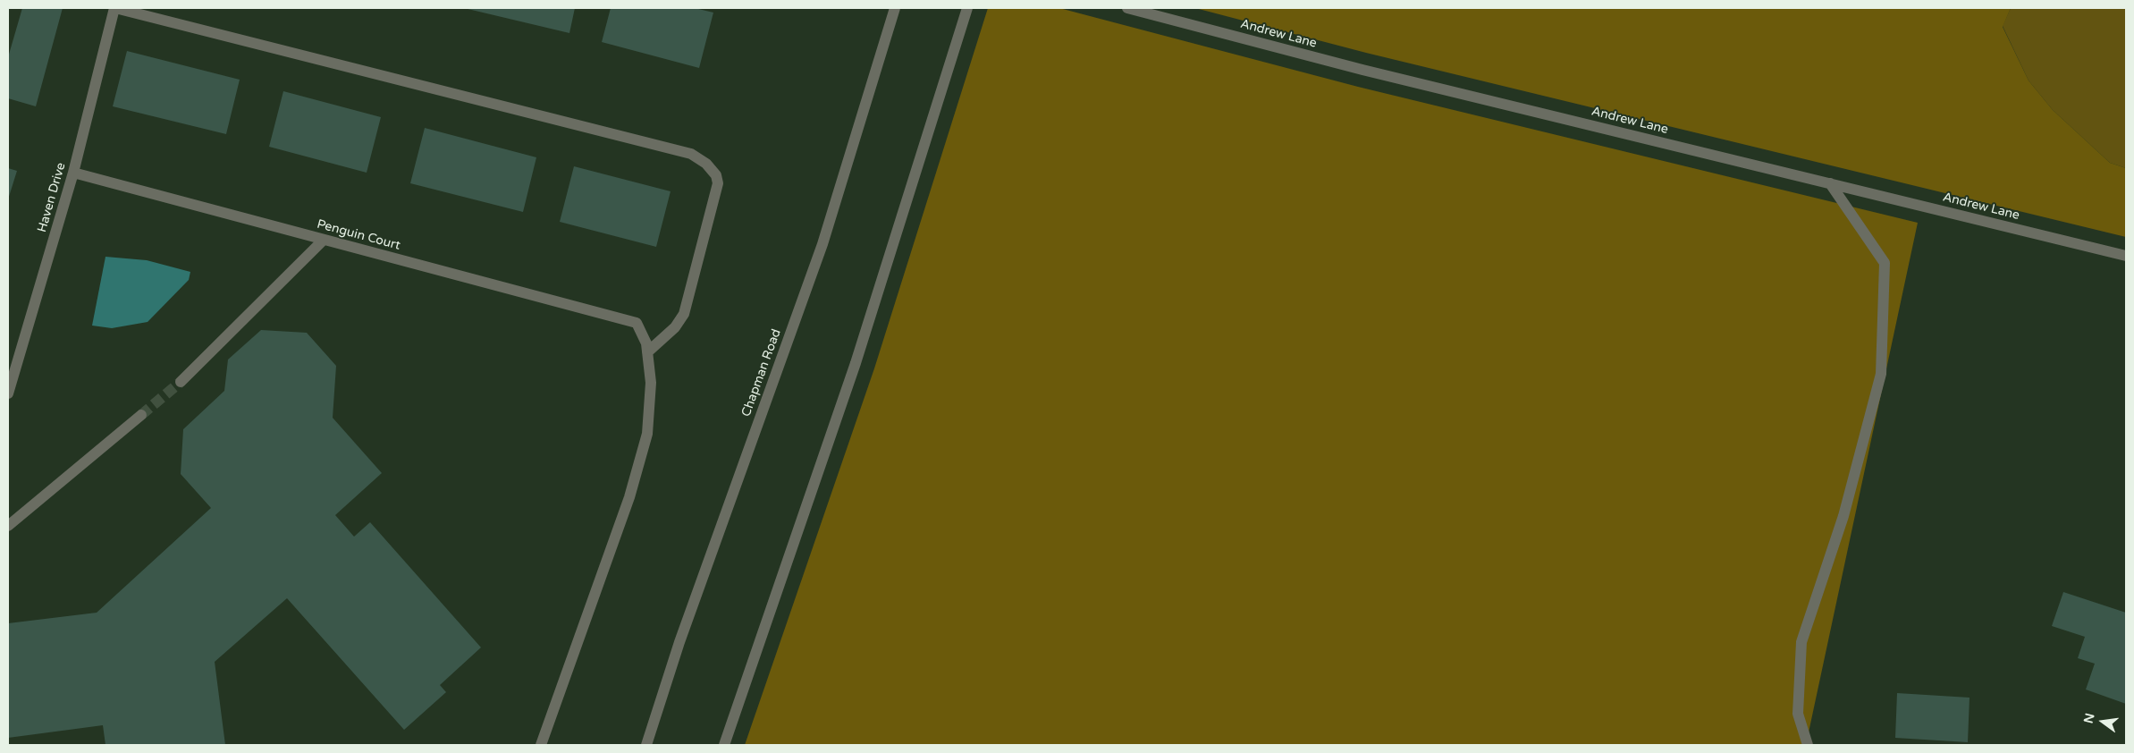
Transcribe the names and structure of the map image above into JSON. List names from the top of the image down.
{
  "streets": {
    "street": [
      "Andrew Lane",
      "Haven Drive",
      "Penguin Court",
      "Chapman Road"
    ]
  },
  "crossings": [
    ["Haven Drive", "Penguin Court"]
  ],
  "north": "left"
}
